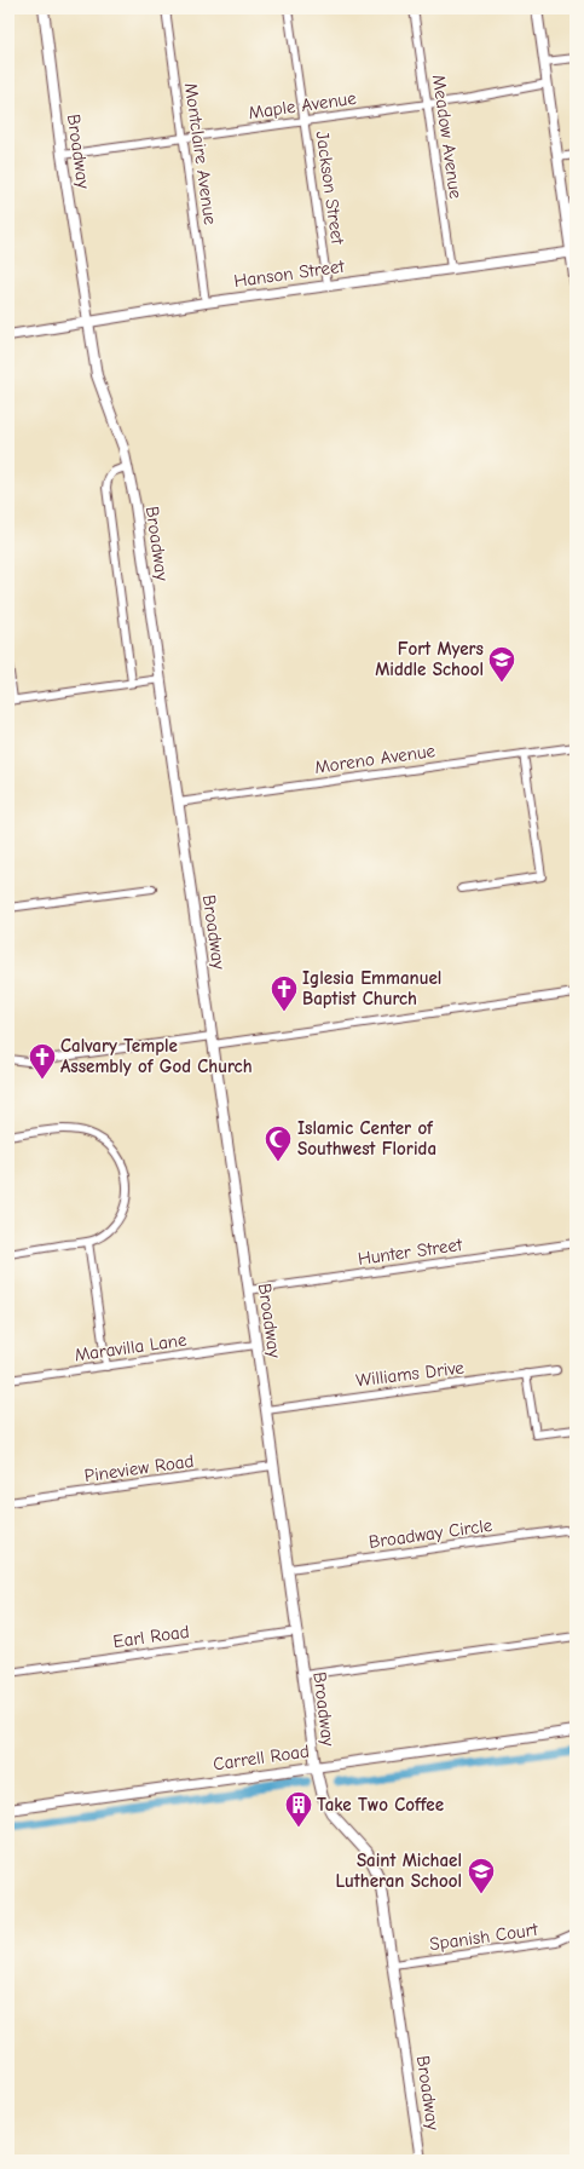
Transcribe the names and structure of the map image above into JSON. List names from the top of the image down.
{
  "streets": {
    "street": [
      "Maple Avenue",
      "Meadow Avenue",
      "Broadway",
      "Montclaire Avenue",
      "Jackson Street",
      "Hanson Street",
      "Moreno Avenue",
      "Hunter Street",
      "Maravilla Lane",
      "Williams Drive",
      "Pineview Road",
      "Broadway Circle",
      "Earl Road",
      "Carrell Road",
      "Spanish Court"
    ]
  },
  "crossings": [
    ["Maple Avenue", "Meadow Avenue"],
    ["Maple Avenue", "Broadway"],
    ["Maple Avenue", "Montclaire Avenue"],
    ["Maple Avenue", "Jackson Street"],
    ["Meadow Avenue", "Hanson Street"],
    ["Broadway", "Hanson Street"],
    ["Broadway", "Moreno Avenue"],
    ["Broadway", "Hunter Street"],
    ["Broadway", "Maravilla Lane"],
    ["Broadway", "Williams Drive"],
    ["Broadway", "Pineview Road"],
    ["Broadway", "Broadway Circle"],
    ["Broadway", "Earl Road"],
    ["Broadway", "Carrell Road"],
    ["Broadway", "Spanish Court"],
    ["Montclaire Avenue", "Hanson Street"],
    ["Jackson Street", "Hanson Street"]
  ],
  "places": {
    "school or university": ["Fort Myers Middle School", "Saint Michael Lutheran School"],
    "church": ["Iglesia Emmanuel Baptist Church", "Calvary Temple Assembly of God Church"],
    "mosque": ["Islamic Center of Southwest Florida"],
    "building": ["Take Two Coffee"]
  }
}
